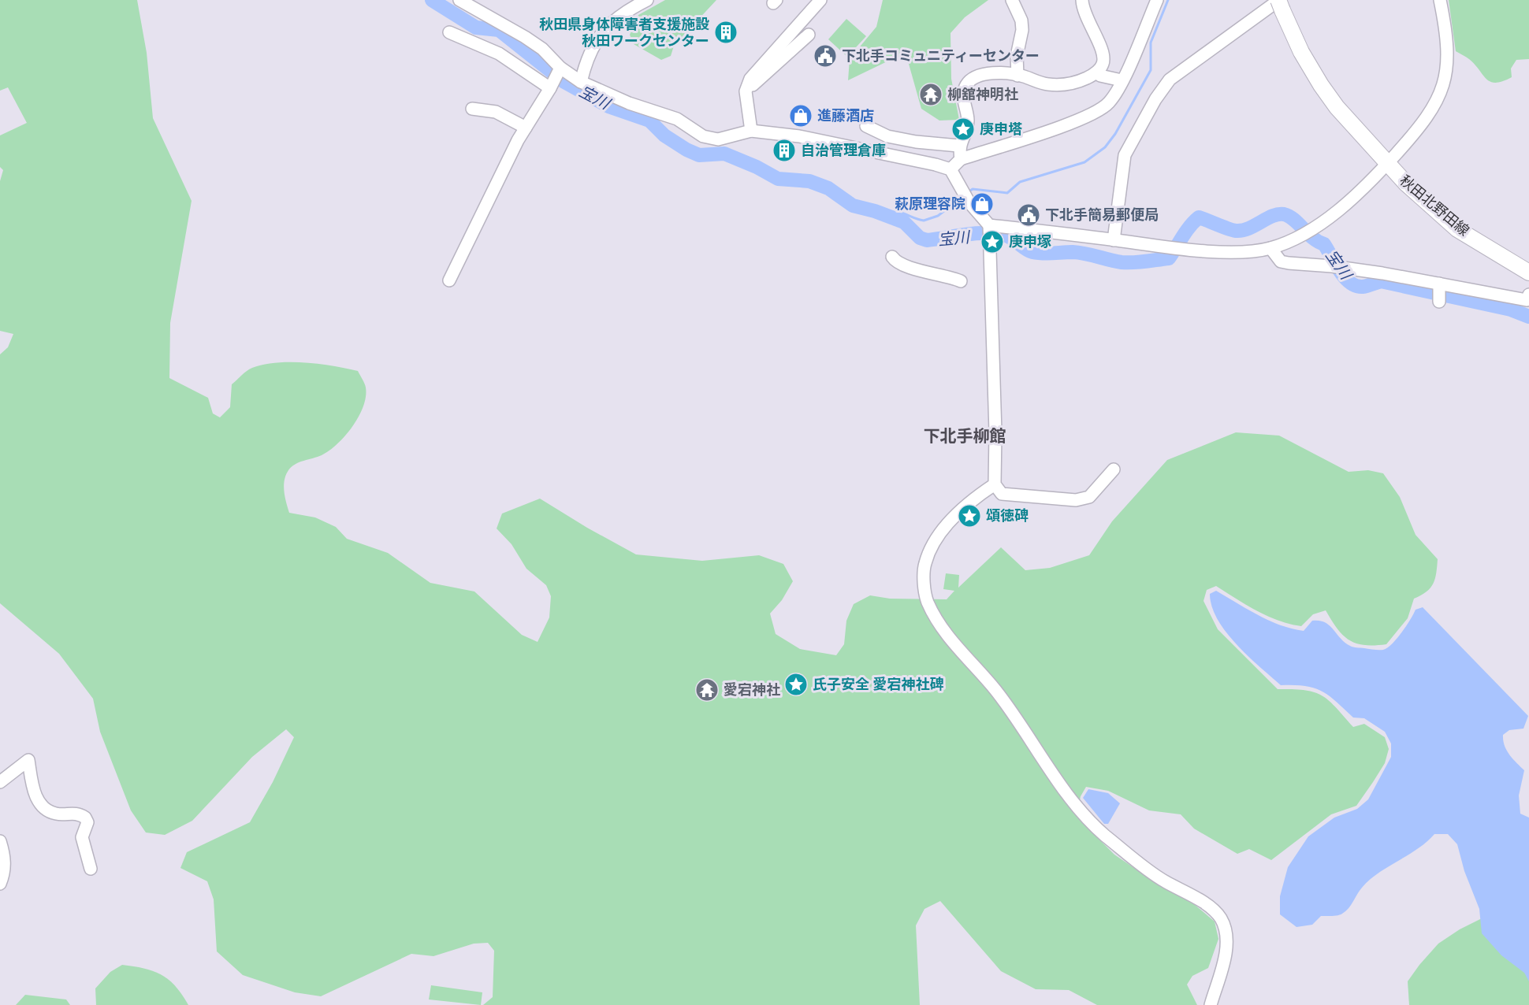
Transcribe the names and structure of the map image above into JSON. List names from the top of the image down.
{
  "streets": {
    "main road": ["秋田北野田線"]
  },
  "districts": ["下北手柳館"],
  "water": ["宝川"],
  "places": {
    "building": ["秋田県身体障害者支援施設 秋田ワークセンター", "自治管理倉庫"],
    "public building": ["下北手コミュニティーセンター", "下北手簡易郵便局"],
    "temple": ["柳舘神明社", "愛宕神社"],
    "shop": ["進藤酒店", "萩原理容院"],
    "place": [
      "庚申塔",
      "庚申塚",
      "頌徳碑",
      "氏子安全 愛宕神社碑"
    ]
  }
}
